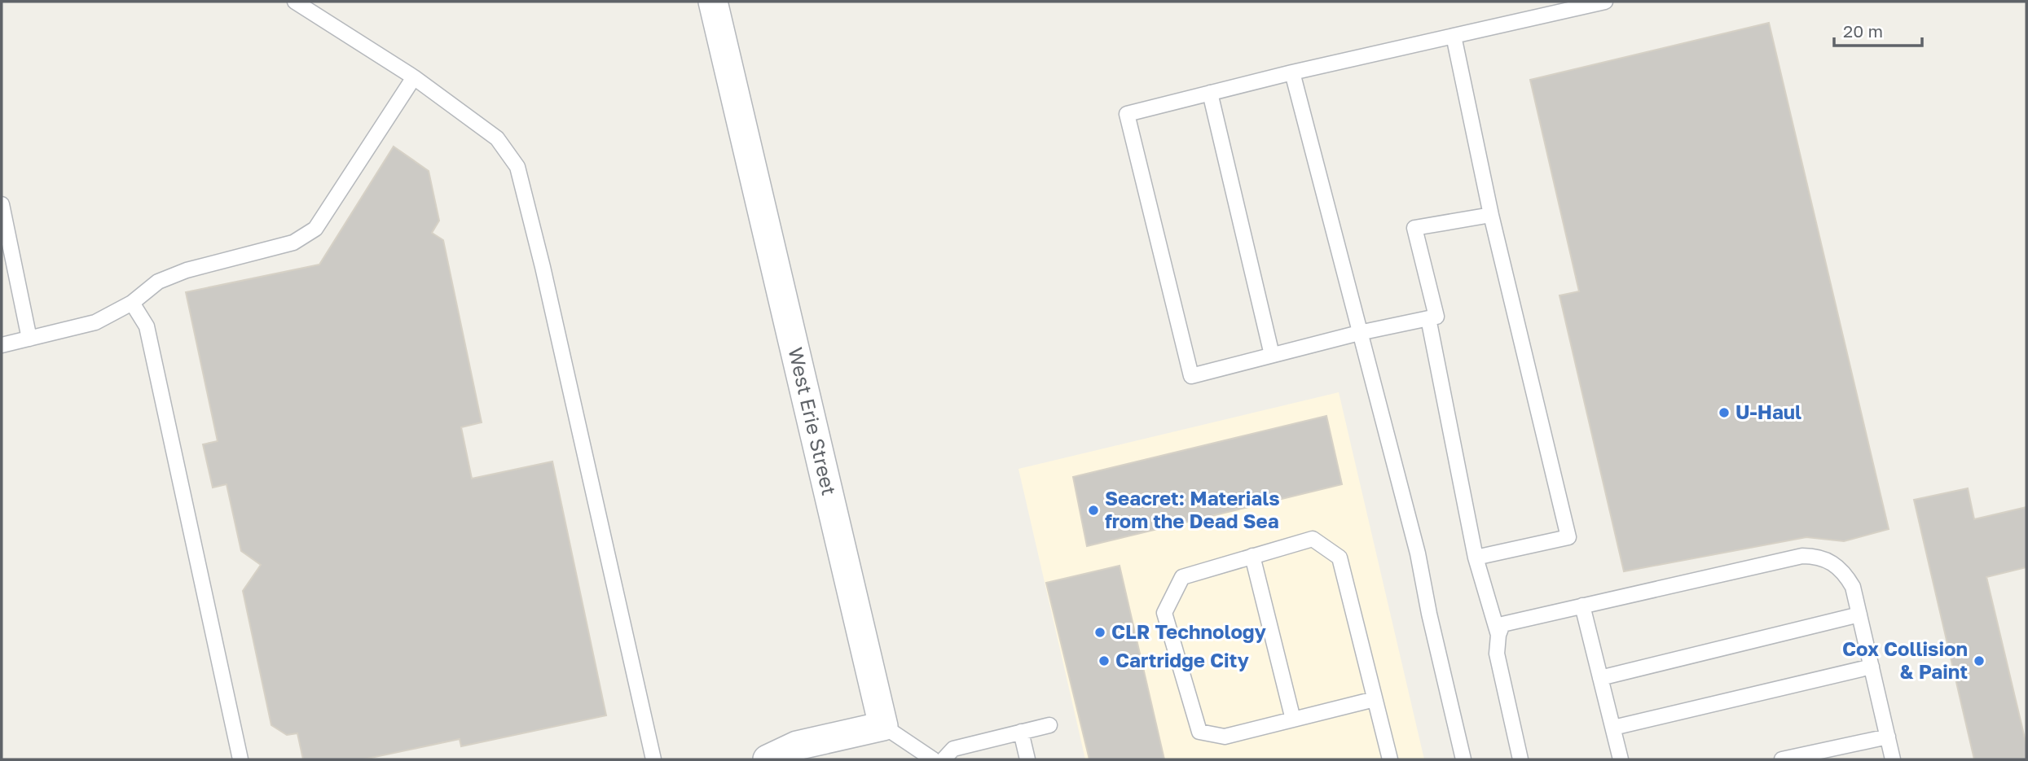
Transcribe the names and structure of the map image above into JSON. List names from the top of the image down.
{
  "streets": {
    "street": ["West Erie Street"]
  },
  "places": [
    "U-Haul",
    "Seacret: Materials from the Dead Sea",
    "CLR Technology",
    "Cartridge City",
    "Cox Collision & Paint"
  ],
  "scale_bar": "20 m"
}
